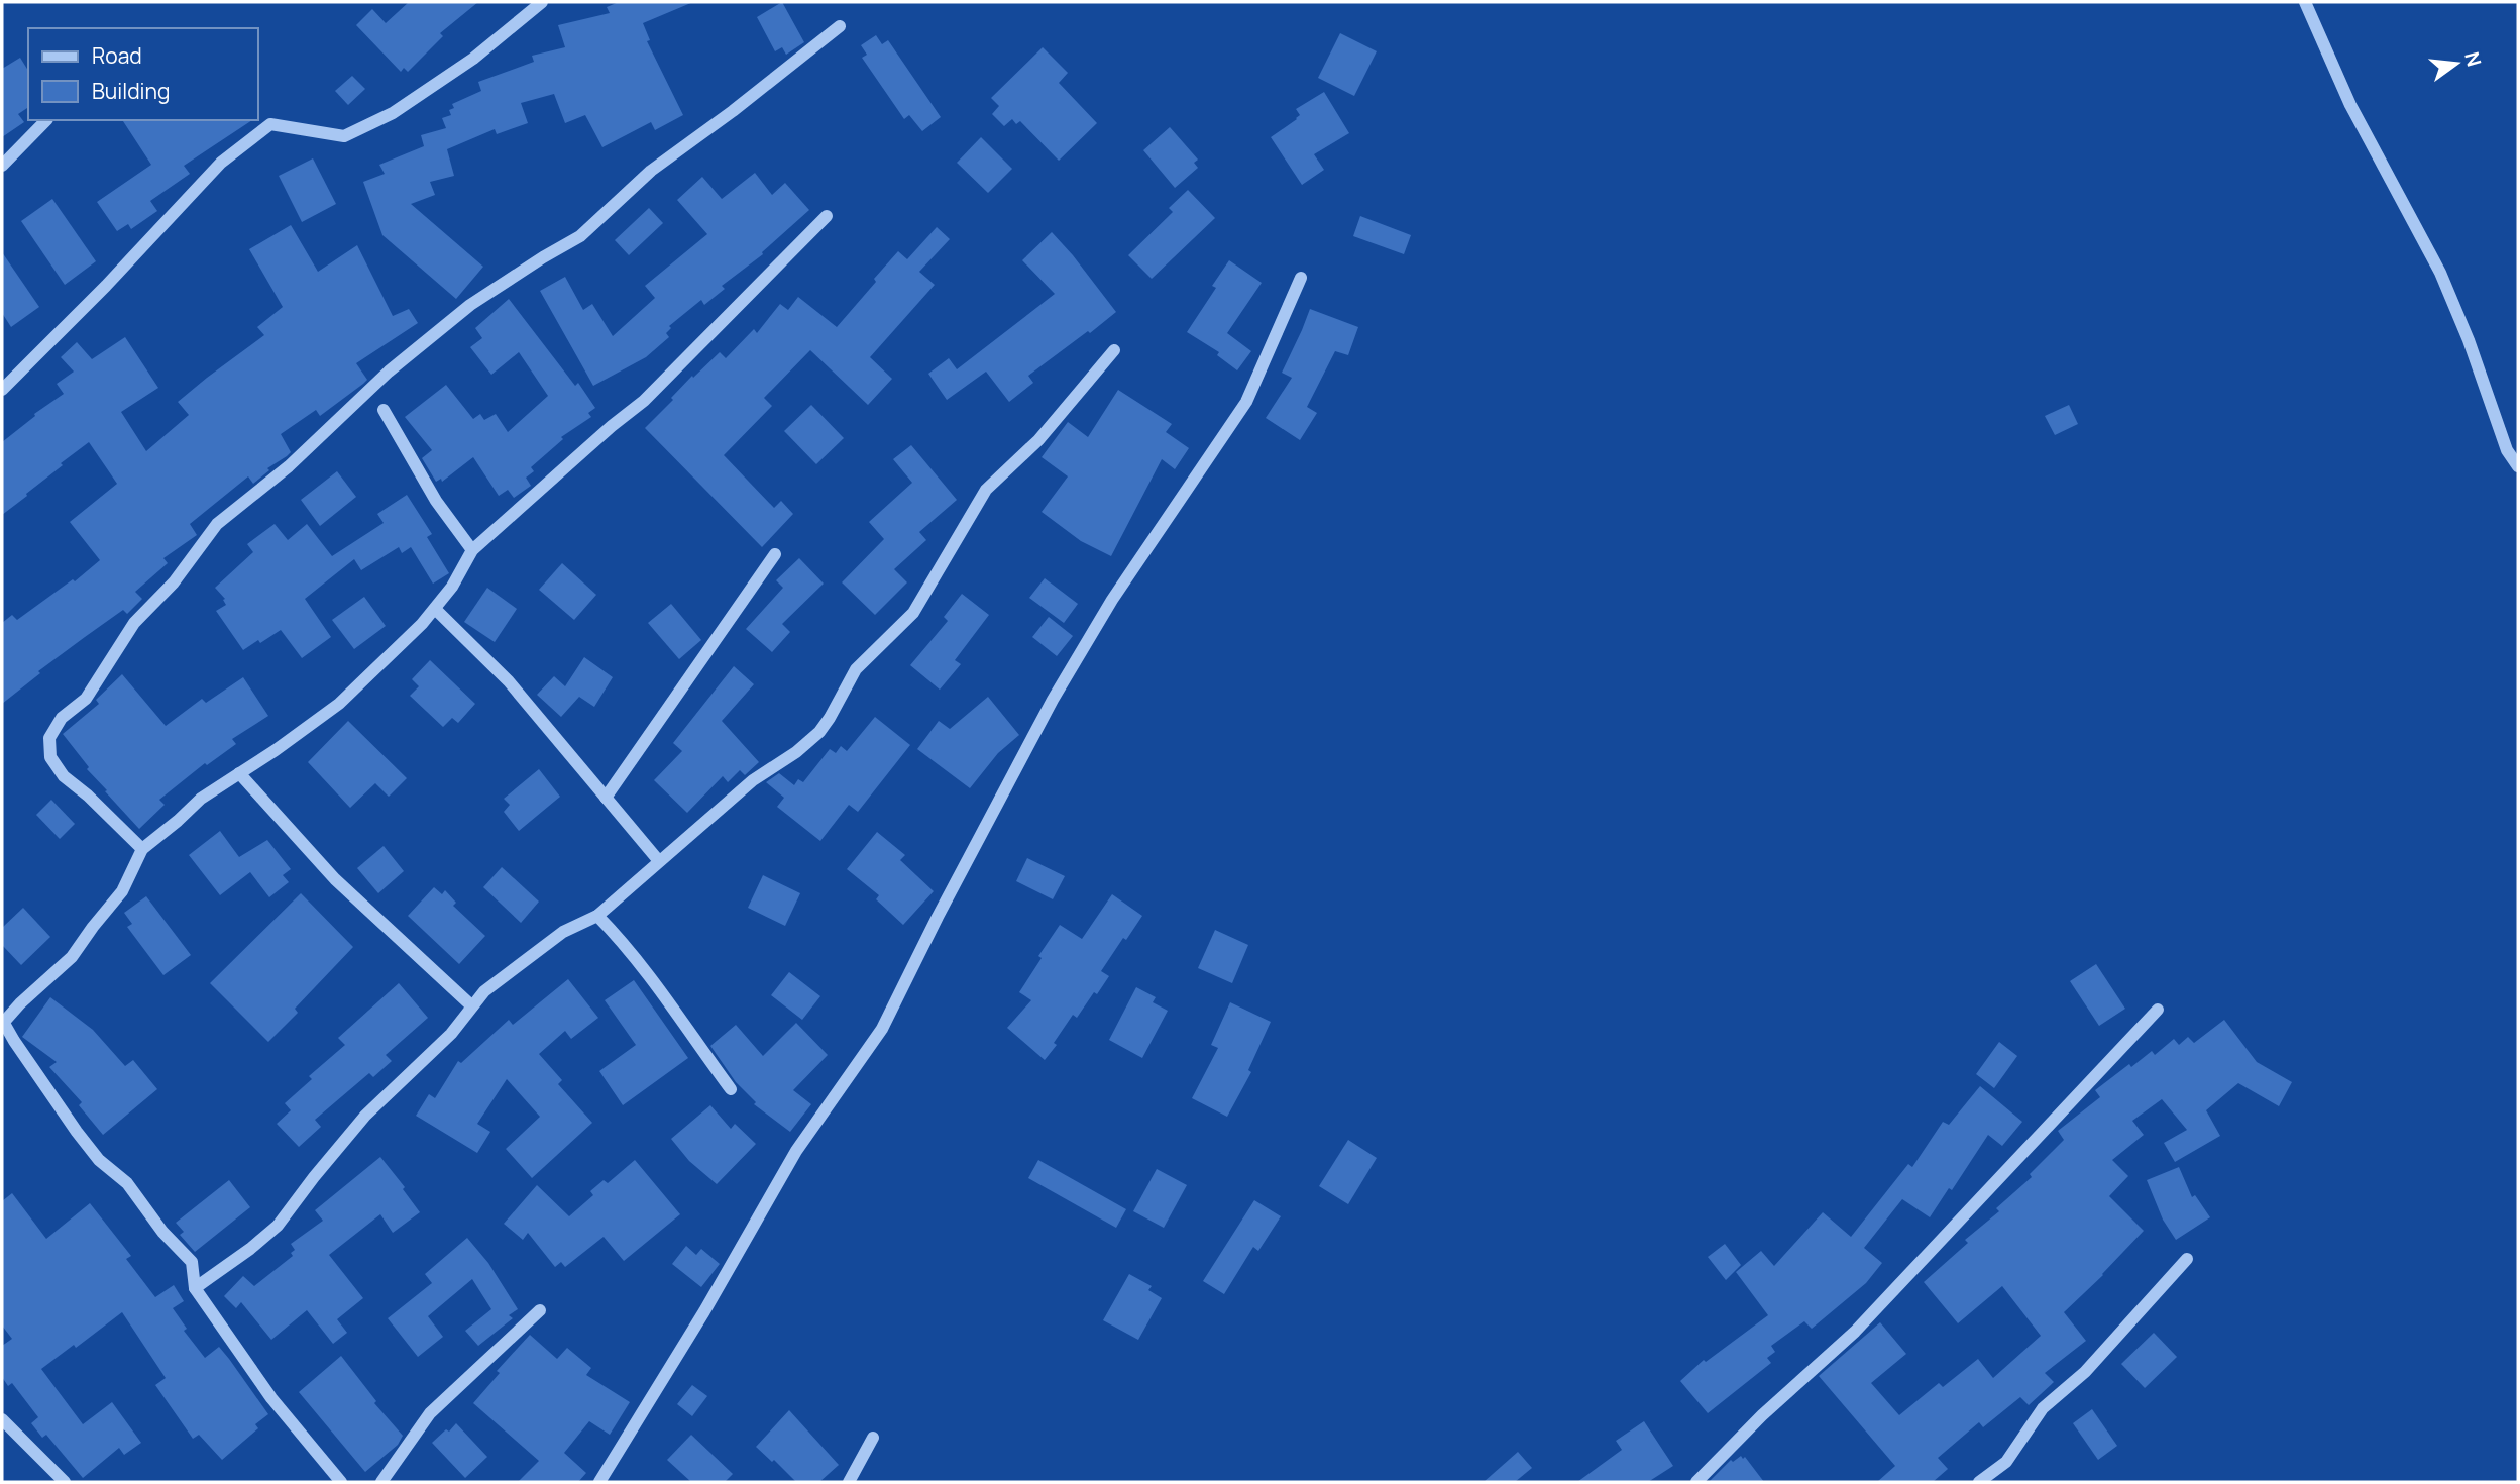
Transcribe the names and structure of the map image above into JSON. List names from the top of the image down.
{
  "legend": ["Road", "Building"],
  "north": "right"
}
